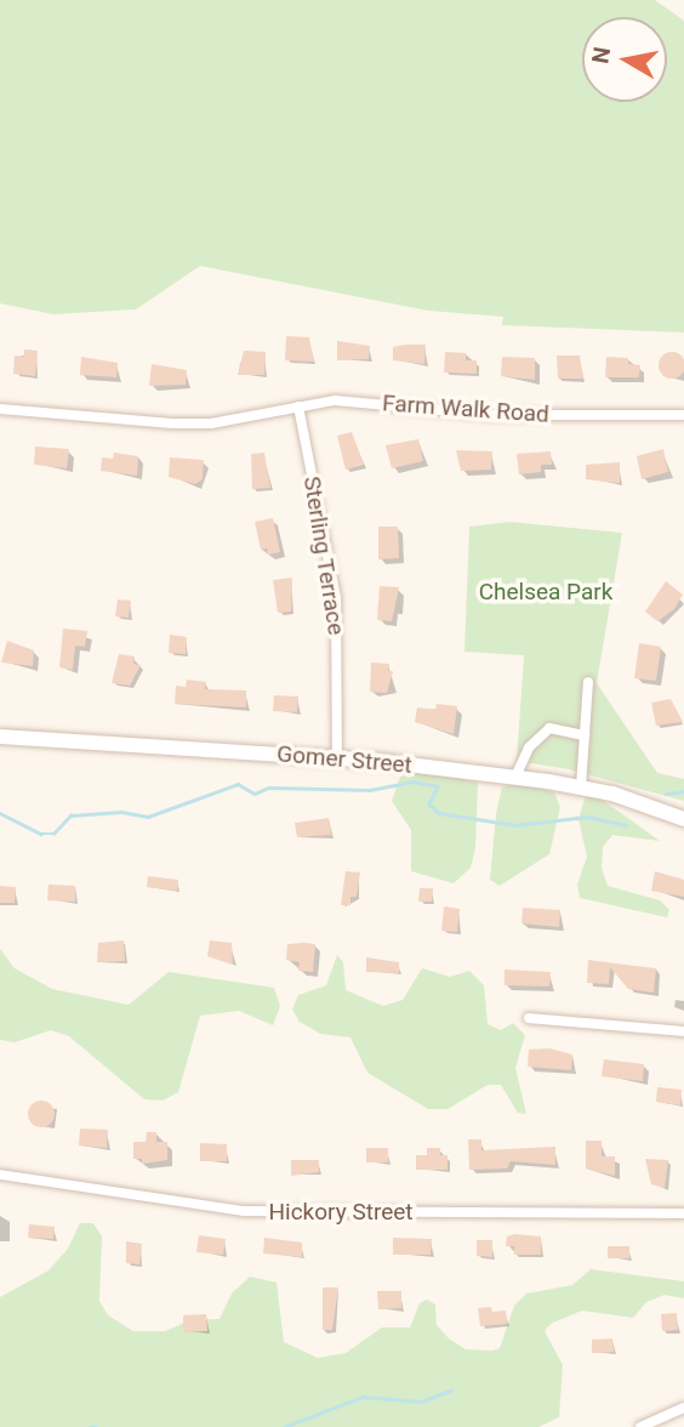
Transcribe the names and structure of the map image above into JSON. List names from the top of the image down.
{
  "streets": {
    "street": [
      "Farm Walk Road",
      "Sterling Terrace",
      "Gomer Street",
      "Hickory Street"
    ]
  },
  "crossings": [
    ["Farm Walk Road", "Sterling Terrace"],
    ["Sterling Terrace", "Gomer Street"]
  ],
  "parks": ["Chelsea Park"],
  "north": "left"
}
